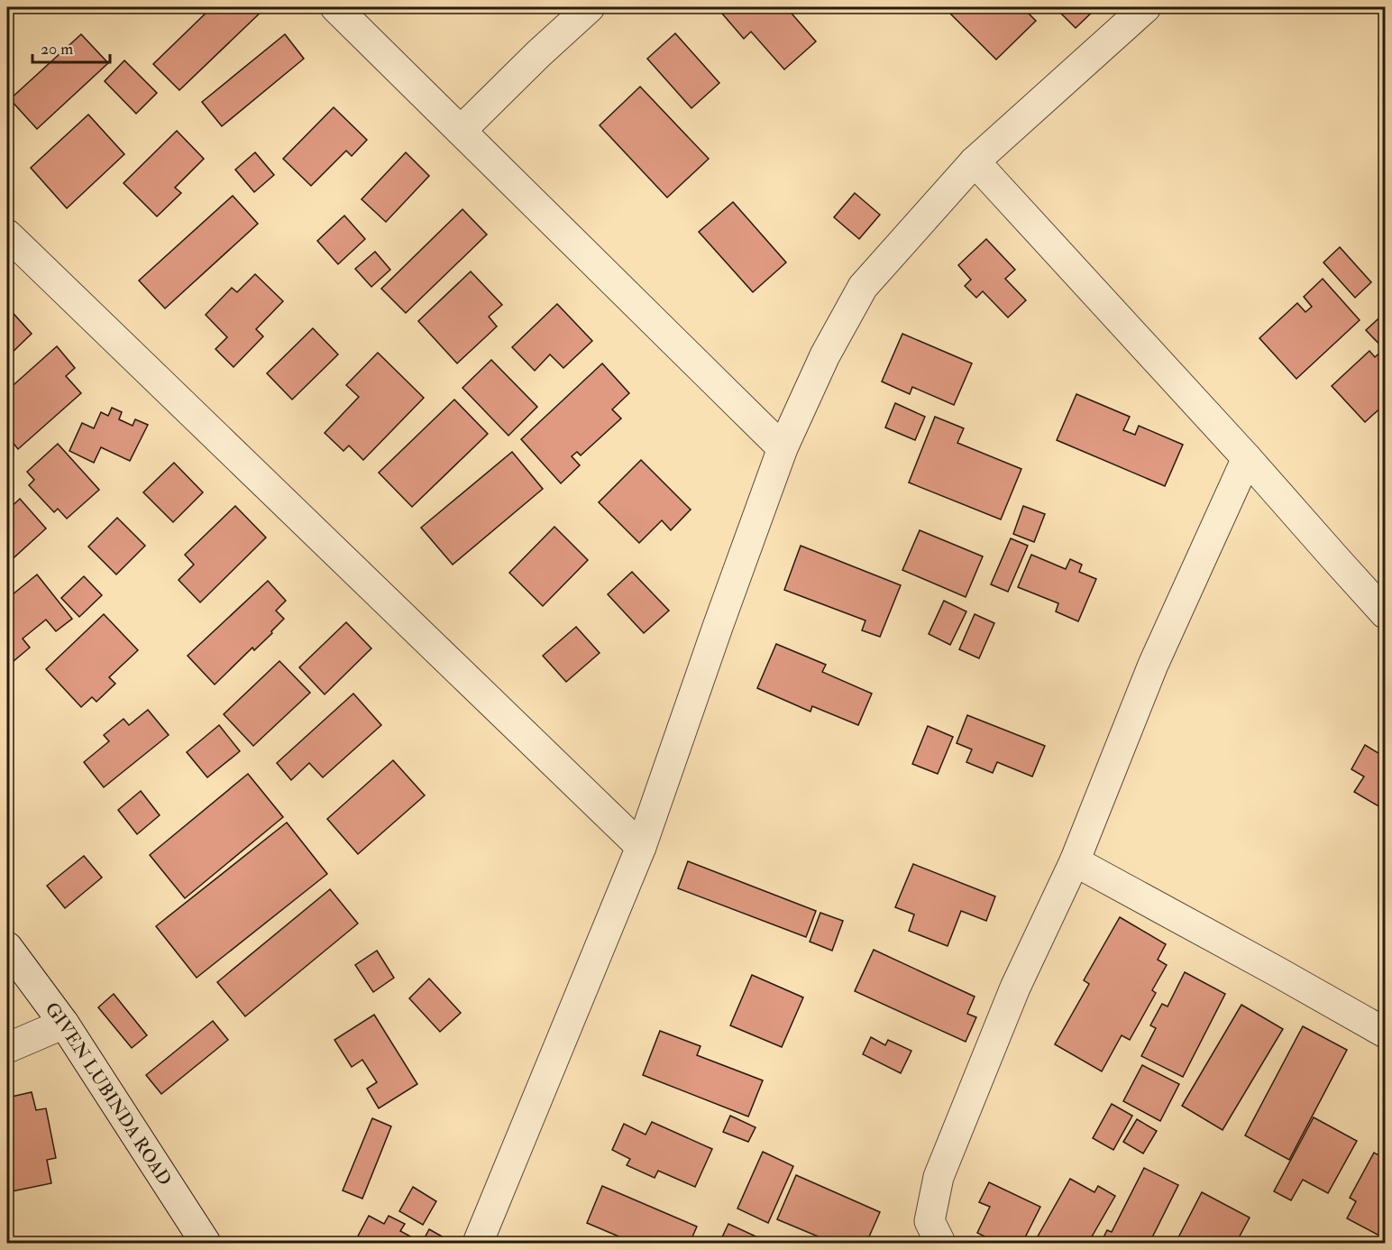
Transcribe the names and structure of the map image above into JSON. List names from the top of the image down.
{
  "streets": {
    "street": ["GIVEN LUBINDA ROAD"]
  },
  "scale_bar": "20 m"
}
